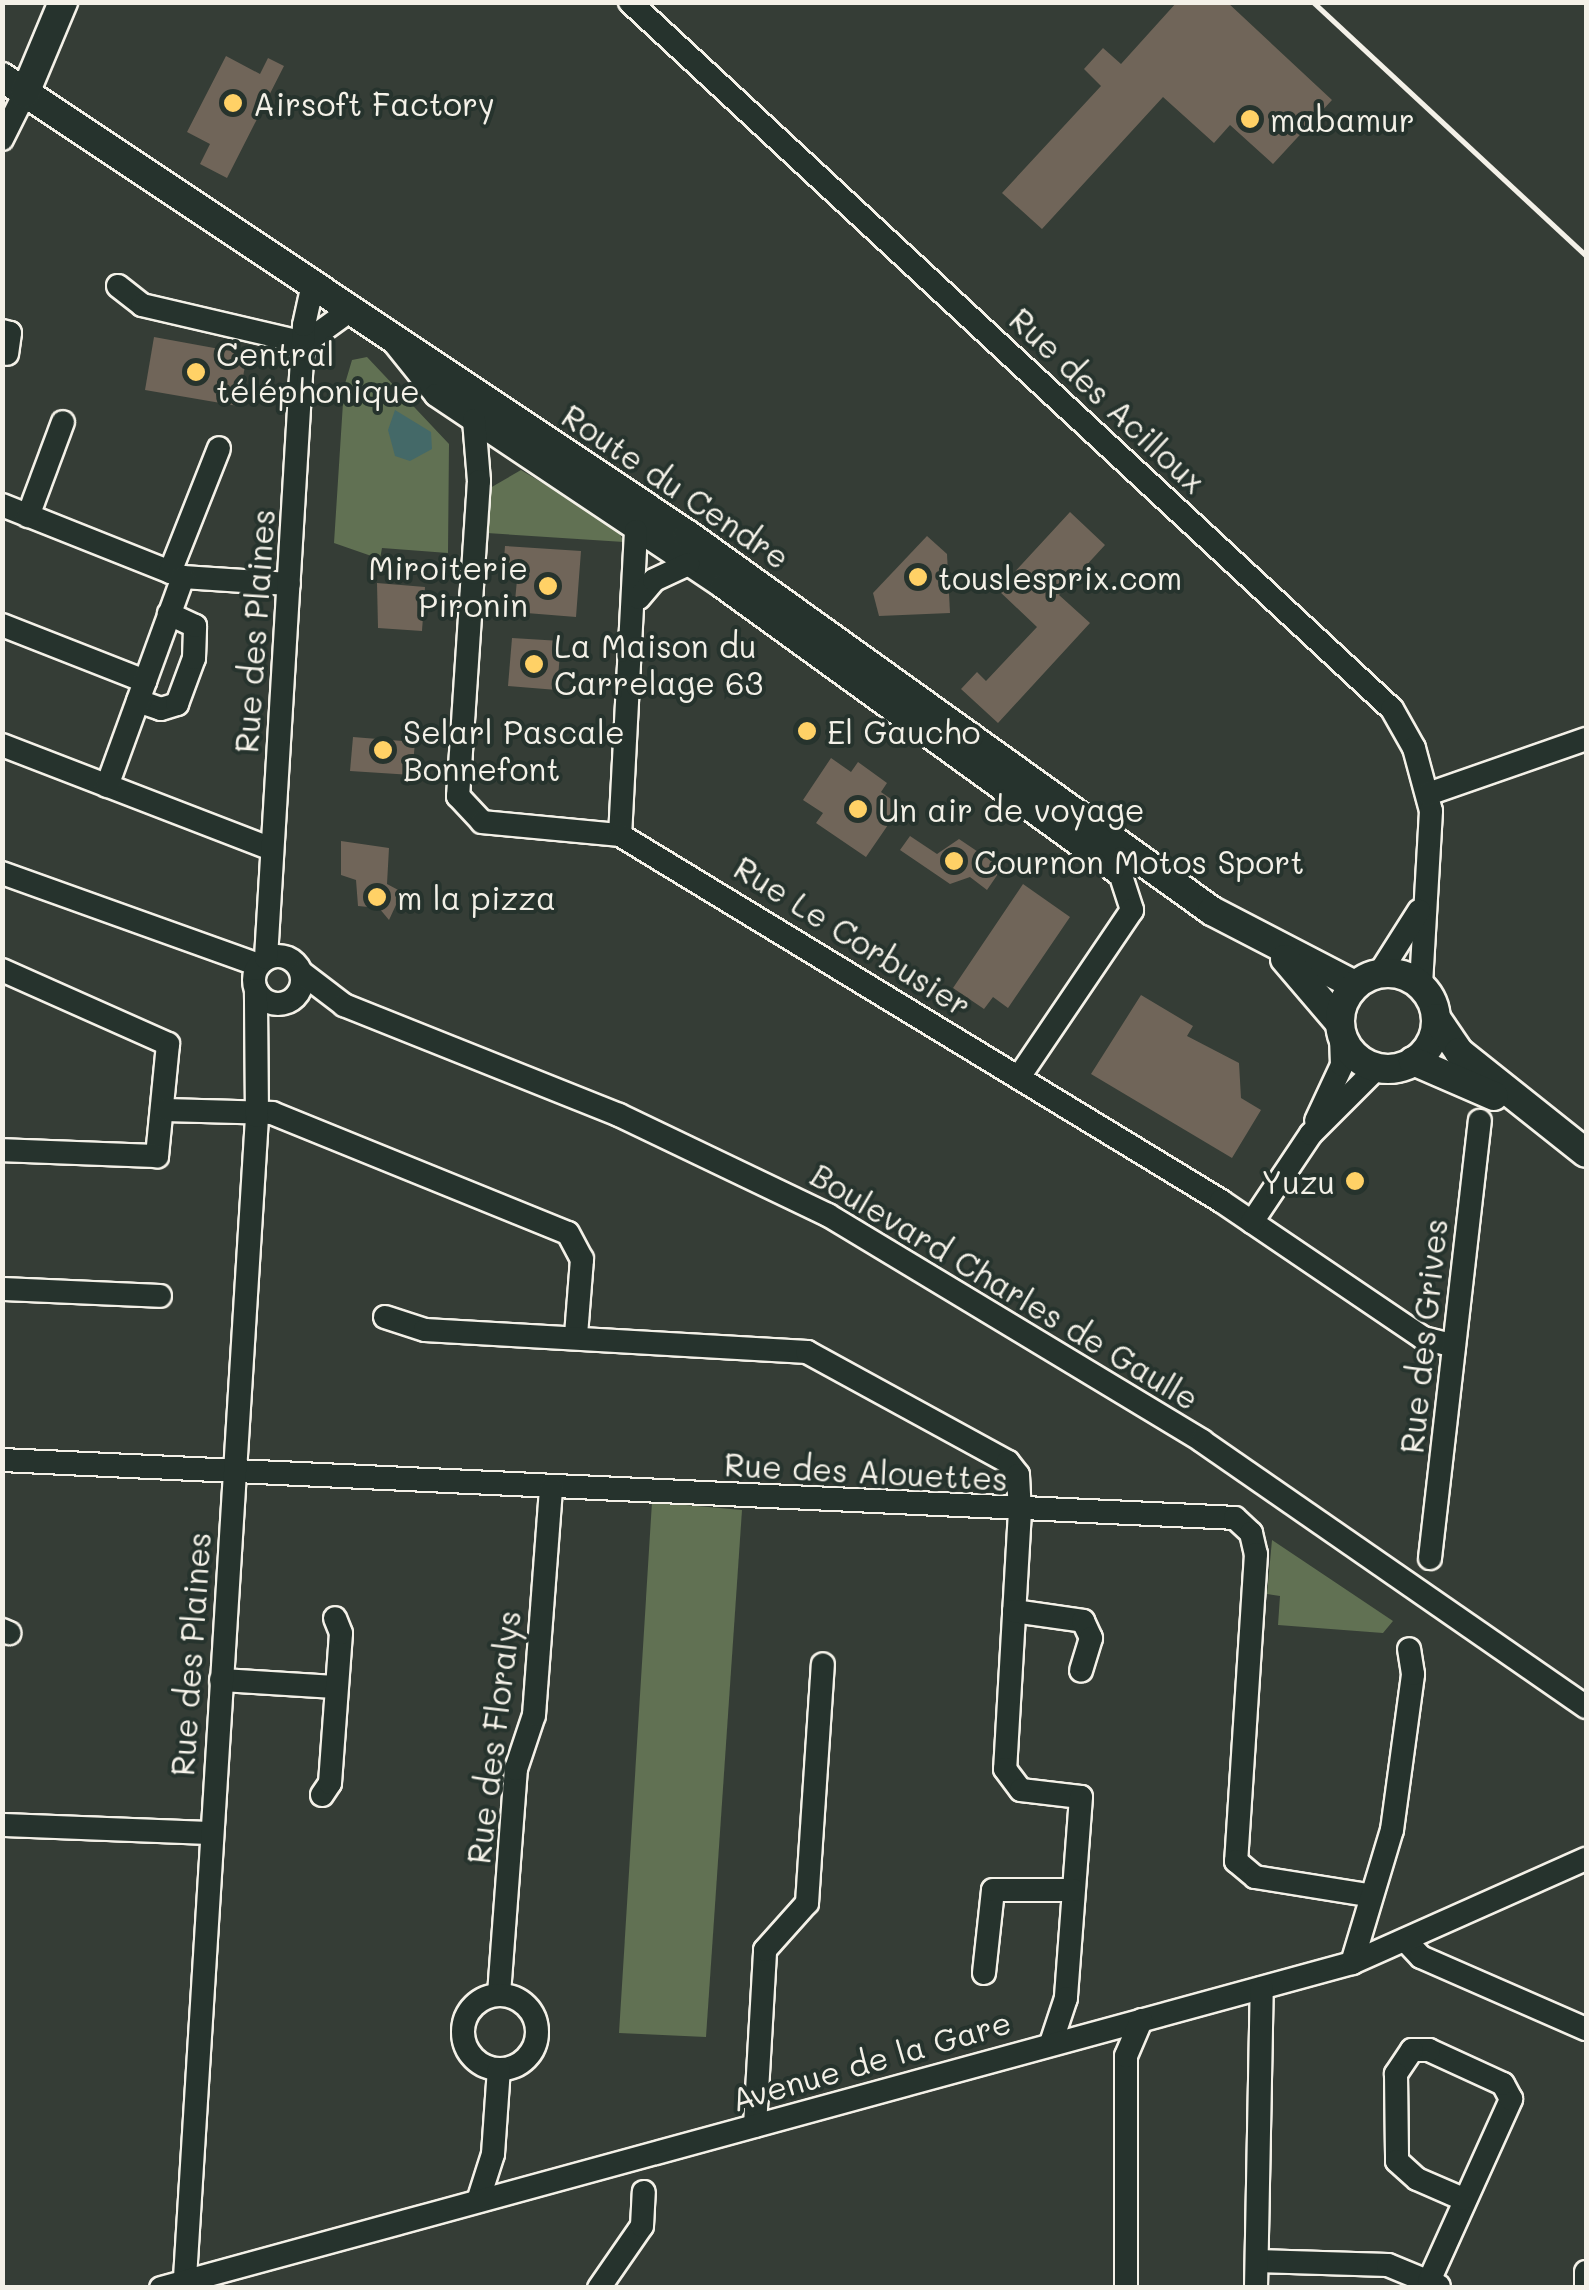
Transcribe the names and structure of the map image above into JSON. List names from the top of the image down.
{
  "streets": {
    "main road": ["Route du Cendre"],
    "street": [
      "Rue des Acilloux",
      "Rue des Plaines",
      "Rue Le Corbusier",
      "Boulevard Charles de Gaulle",
      "Rue des Grives",
      "Rue des Alouettes",
      "Rue des Floralys",
      "Avenue de la Gare"
    ]
  },
  "crossings": [
    ["Rue des Acilloux", "Route du Cendre"],
    ["Route du Cendre", "Rue des Plaines"],
    ["Rue des Plaines", "Rue des Alouettes"],
    ["Rue des Plaines", "Avenue de la Gare"],
    ["Rue Le Corbusier", "Rue des Grives"],
    ["Rue des Alouettes", "Rue des Floralys"]
  ],
  "places": [
    "Airsoft Factory",
    "mabamur",
    "Central téléphonique",
    "touslesprix.com",
    "Miroiterie Pironin",
    "La Maison du Carrelage 63",
    "El Gaucho",
    "Selarl Pascale Bonnefont",
    "Un air de voyage",
    "Cournon Motos Sport",
    "m la pizza",
    "Yuzu"
  ]
}
